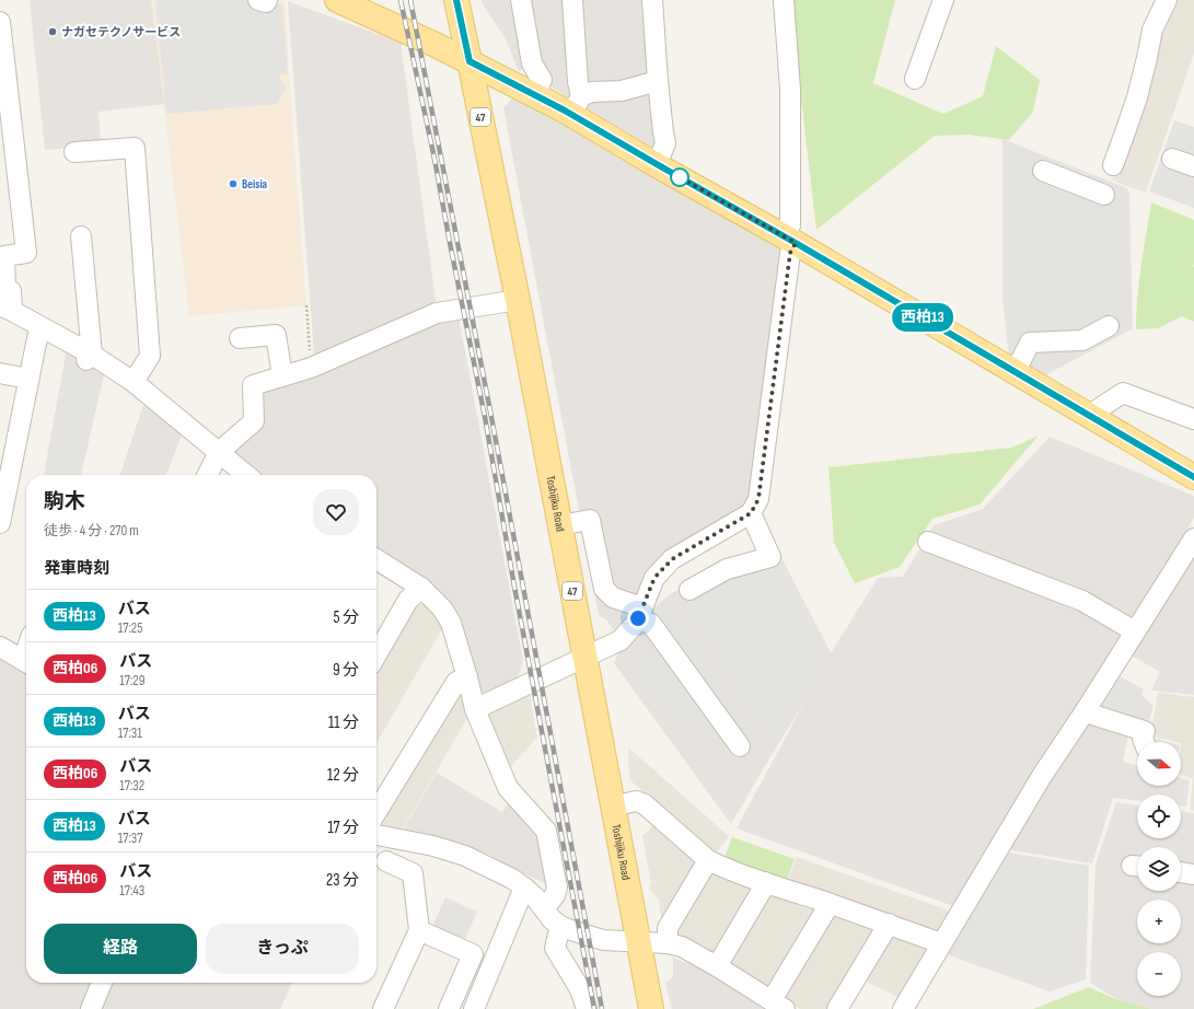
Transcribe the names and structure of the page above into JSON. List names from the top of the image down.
{
  "streets": {
    "main road": ["47", "Toshijiku Road"]
  },
  "places": ["ナガセテクノサービス", "Beisia"],
  "lines": ["bus line 西柏13"],
  "north": "right",
  "page": {
    "on_map": "西柏13",
    "heading": [
      ["駒木", "徒歩 · 4 分 · 270 m"],
      "発車時刻"
    ],
    "list": [
      {
        "mark": "西柏13",
        "name": "バス",
        "note": "17:25",
        "value": "5 分"
      },
      {
        "mark": "西柏06",
        "name": "バス",
        "note": "17:29",
        "value": "9 分"
      },
      {
        "mark": "西柏13",
        "name": "バス",
        "note": "17:31",
        "value": "11 分"
      },
      {
        "mark": "西柏06",
        "name": "バス",
        "note": "17:32",
        "value": "12 分"
      },
      {
        "mark": "西柏13",
        "name": "バス",
        "note": "17:37",
        "value": "17 分"
      },
      {
        "mark": "西柏06",
        "name": "バス",
        "note": "17:43",
        "value": "23 分"
      }
    ],
    "map_buttons": ["+", "−"],
    "buttons": ["経路", "きっぷ"]
  }
}
